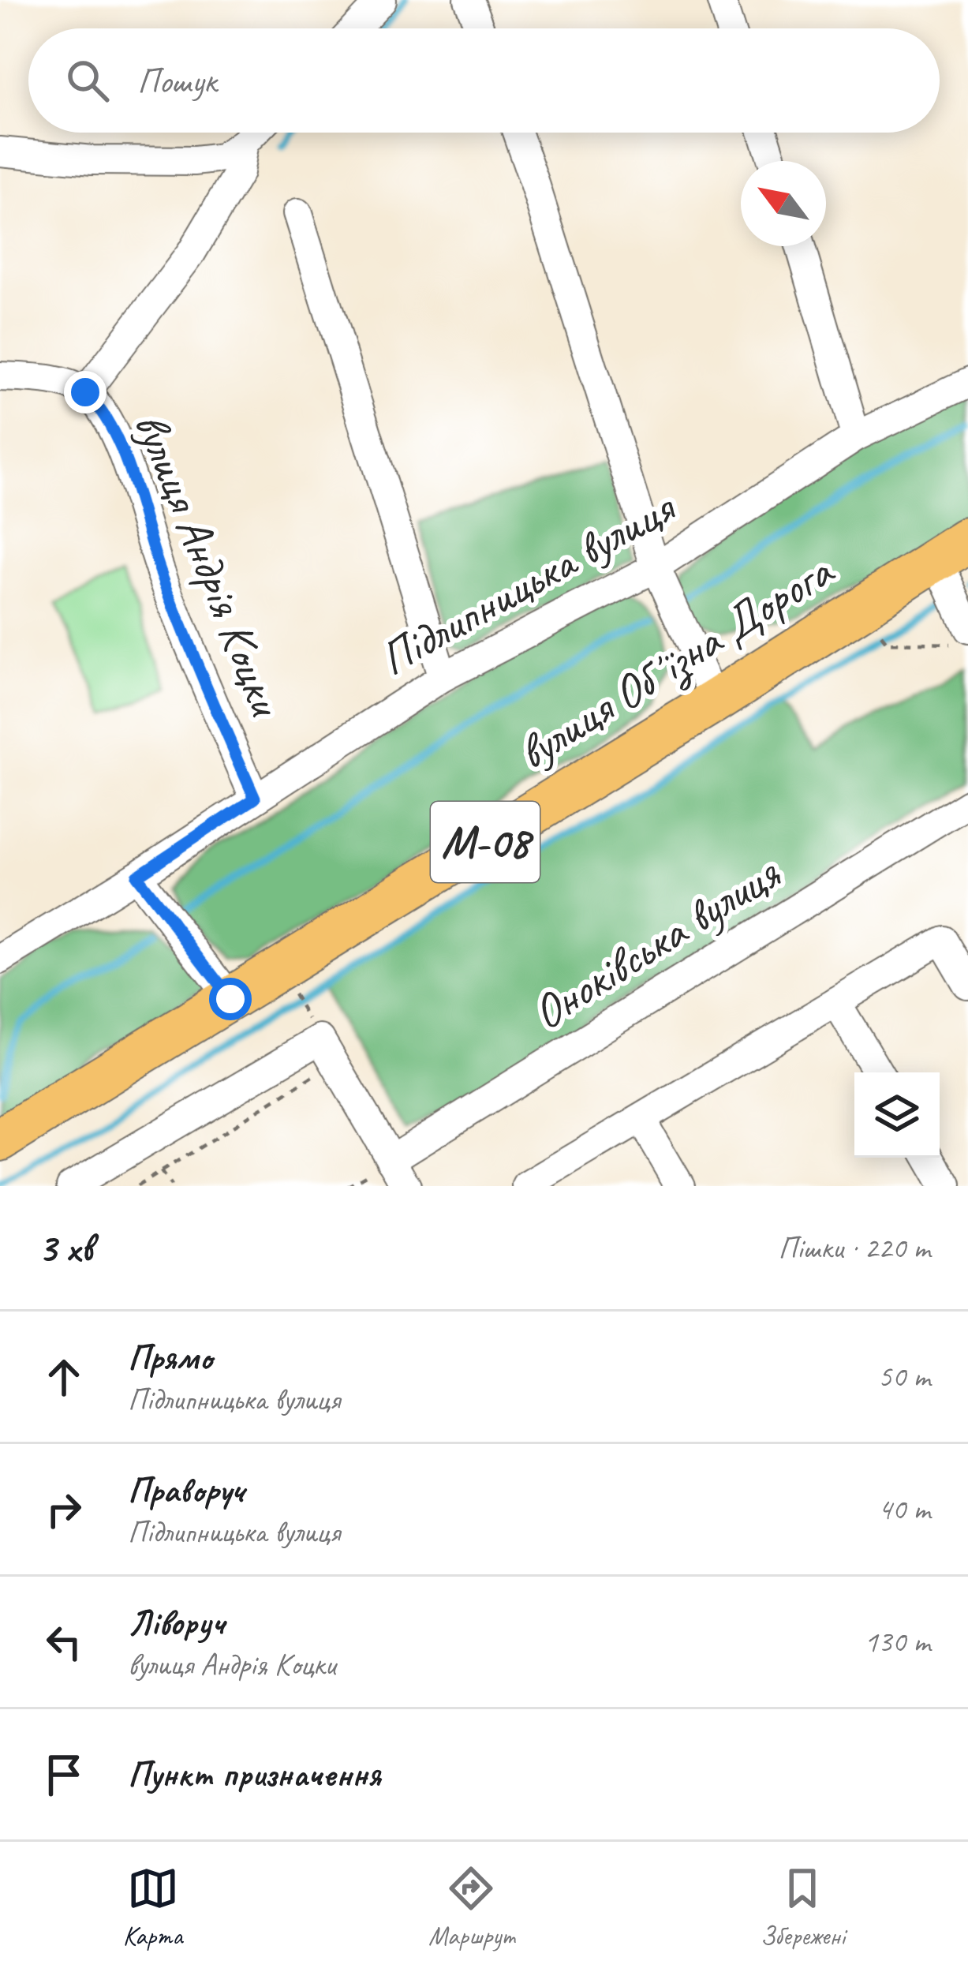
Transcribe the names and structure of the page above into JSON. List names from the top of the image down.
{
  "streets": {
    "highway": ["вулиця Обʼїзна Дорога", "М-08"],
    "street": ["вулиця Андрія Коцки", "Підлипницька вулиця", "Оноківська вулиця"]
  },
  "crossings": [
    ["вулиця Андрія Коцки", "Підлипницька вулиця"]
  ],
  "north": "top left",
  "page": {
    "search": "Пошук",
    "heading": ["3 хв", "Пішки · 220 m"],
    "list": [
      ["Прямо", "Підлипницька вулиця", "50 m"],
      ["Праворуч", "Підлипницька вулиця", "40 m"],
      ["Ліворуч", "вулиця Андрія Коцки", "130 m"],
      "Пункт призначення"
    ],
    "nav": ["Карта", "Маршрут", "Збережені"]
  }
}
